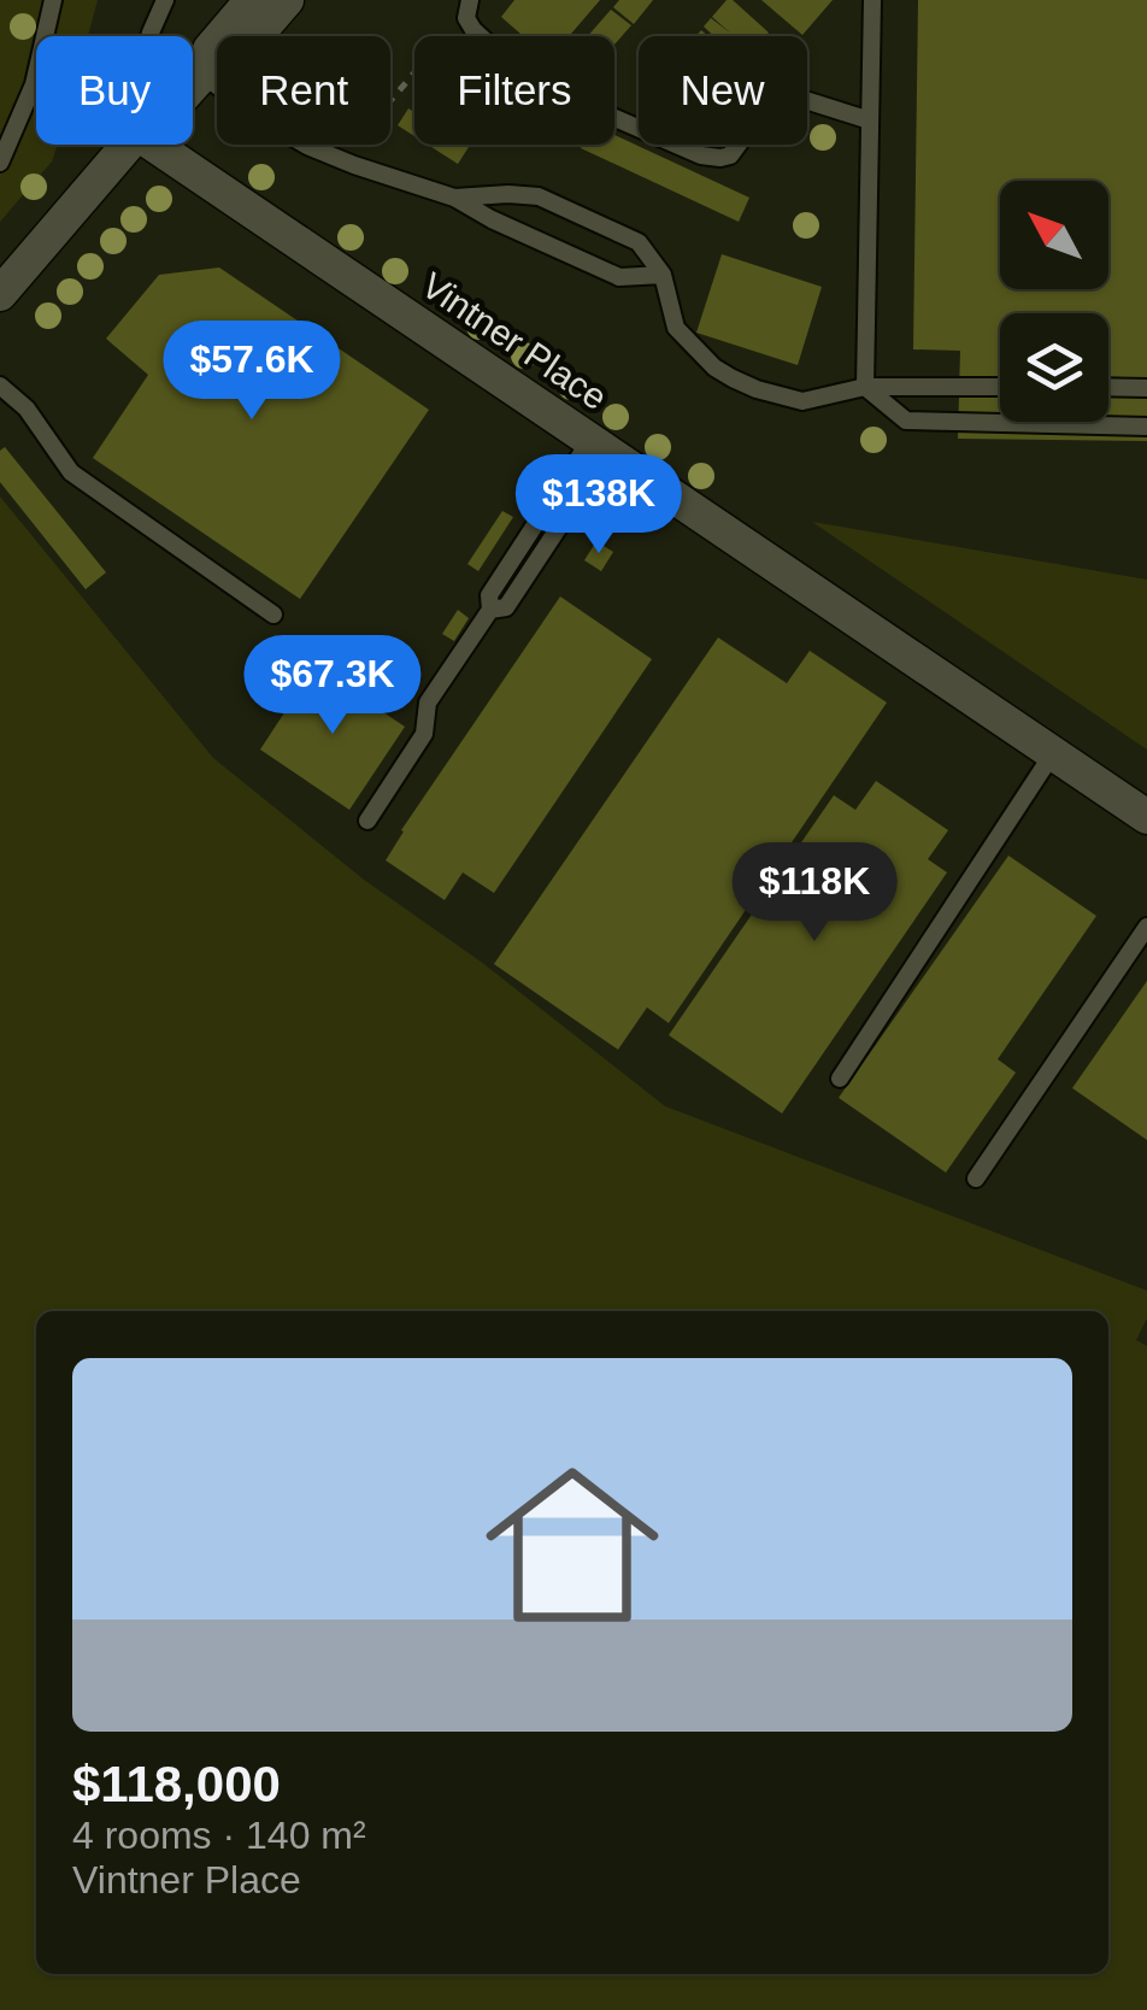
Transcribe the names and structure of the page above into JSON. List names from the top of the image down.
{
  "streets": {
    "street": ["Vintner Place"]
  },
  "north": "top left",
  "page": {
    "chip": [
      "Buy",
      "Rent",
      "Filters",
      "New"
    ],
    "price": [
      "$57.6K",
      "$138K",
      "$67.3K",
      "$118K"
    ],
    "list": [
      {
        "name": "$118,000",
        "note": "4 rooms · 140 m² · Vintner Place"
      }
    ]
  }
}
